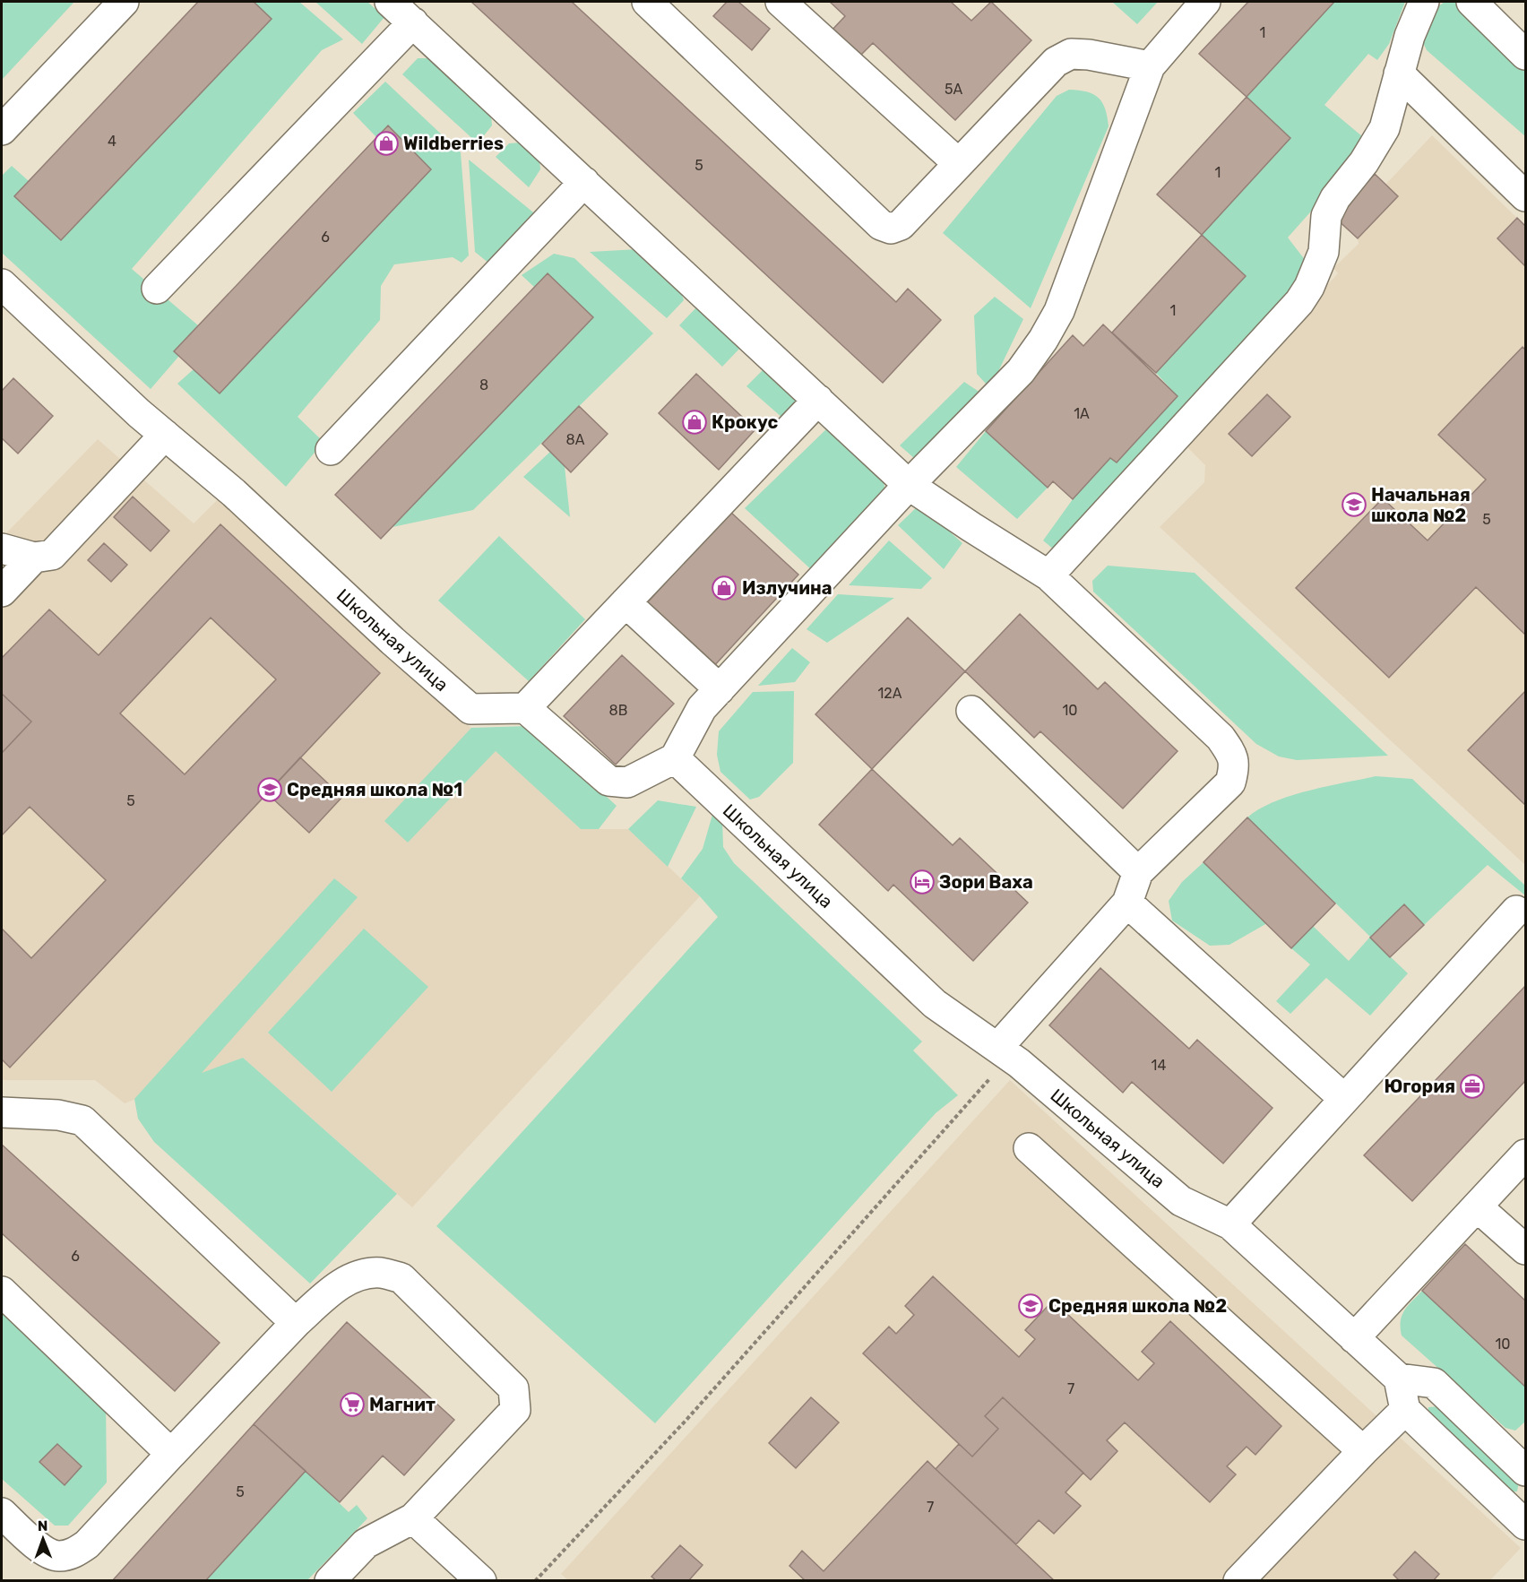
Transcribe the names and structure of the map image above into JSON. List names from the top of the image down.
{
  "streets": {
    "street": ["Школьная улица"]
  },
  "places": {
    "shop": ["Wildberries", "Крокус", "Излучина"],
    "school or university": ["Начальная школа №2", "Средняя школа №1", "Средняя школа №2"],
    "hotel": ["Зори Ваха"],
    "office": ["Югория"],
    "supermarket": ["Магнит"]
  },
  "house_numbers": [
    "1",
    "5А",
    "4",
    "5",
    "1",
    "6",
    "1",
    "8",
    "1А",
    "8А",
    "5",
    "12А",
    "8В",
    "10",
    "5",
    "14",
    "6",
    "10",
    "7",
    "5",
    "7"
  ],
  "north": "top"
}
